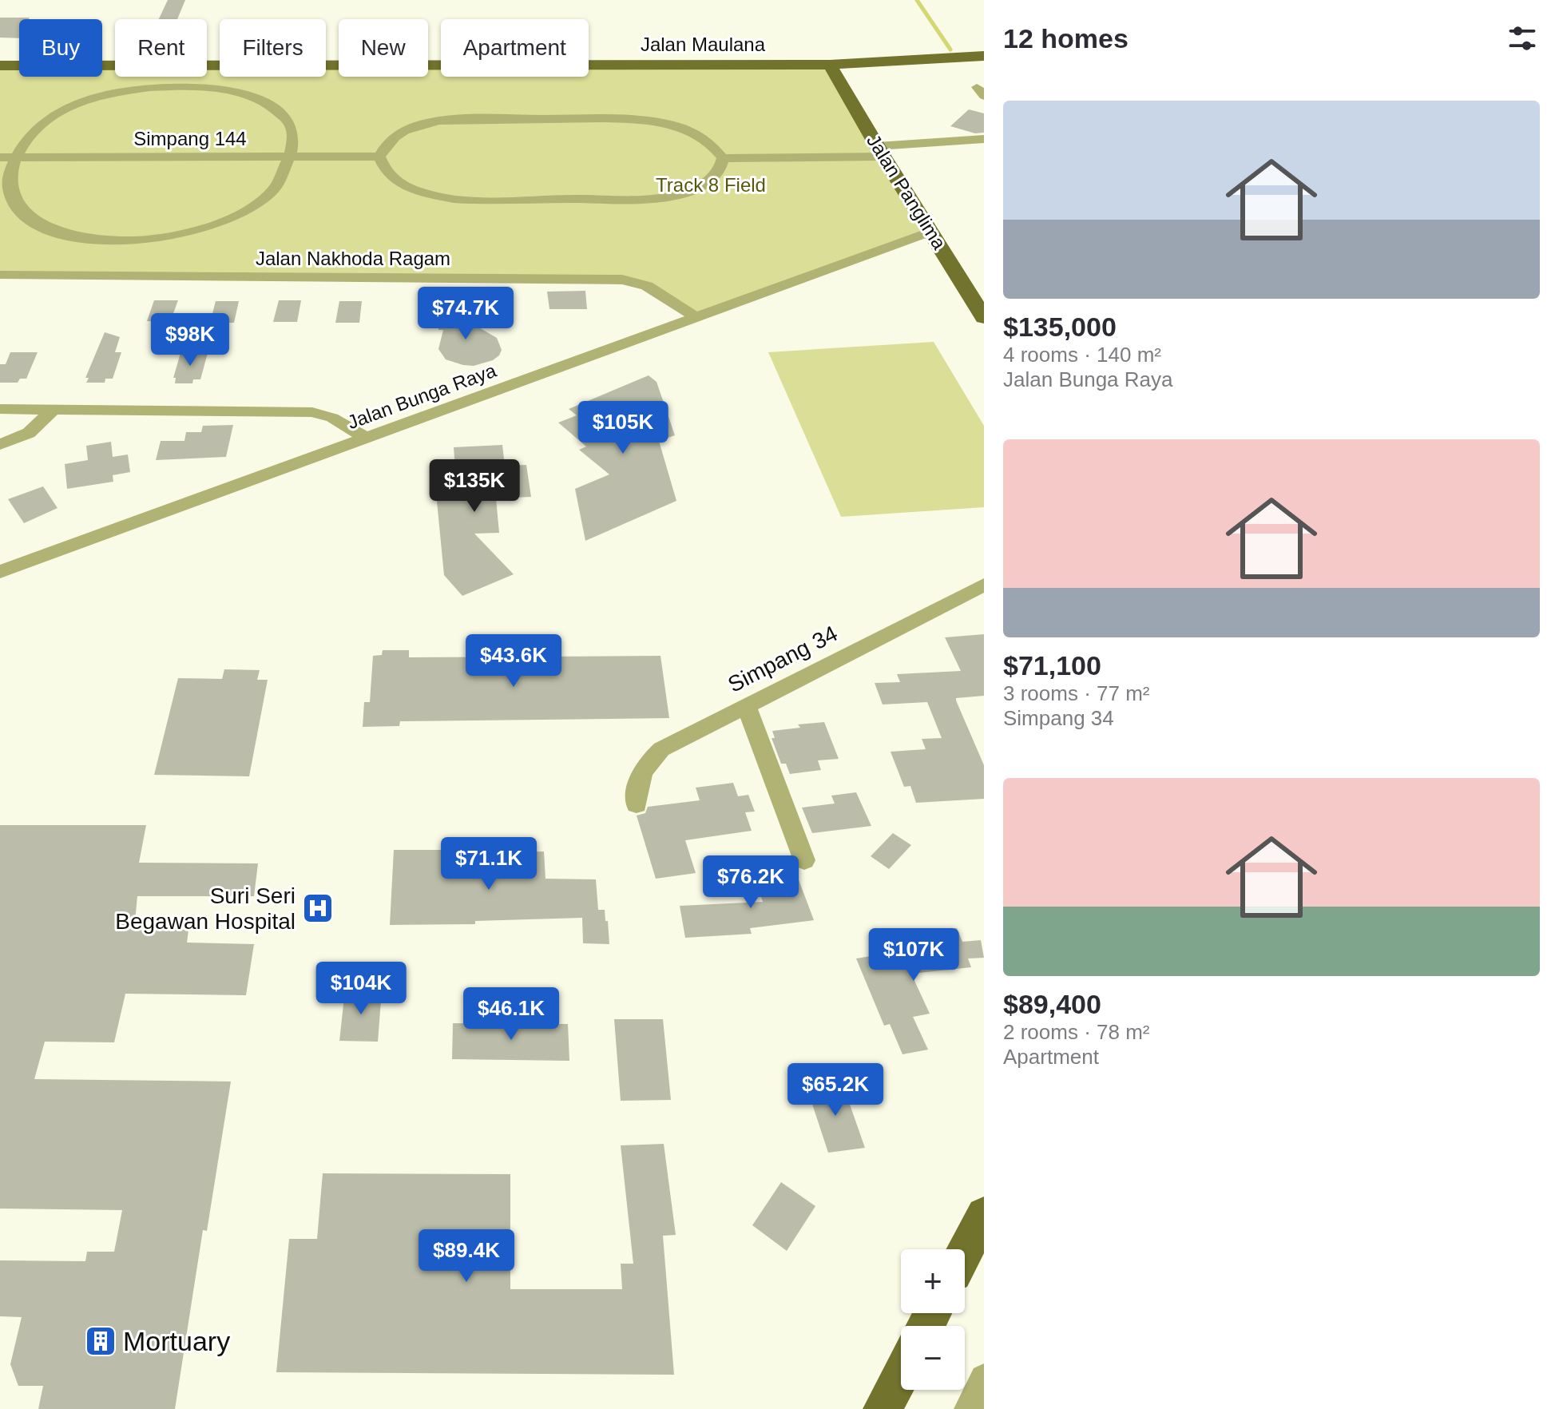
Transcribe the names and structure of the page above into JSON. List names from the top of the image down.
{
  "streets": {
    "main road": ["Jalan Maulana", "Jalan Panglima"],
    "street": [
      "Simpang 144",
      "Jalan Nakhoda Ragam",
      "Jalan Bunga Raya",
      "Simpang 34"
    ]
  },
  "crossings": [
    ["Jalan Maulana", "Jalan Panglima"],
    ["Jalan Panglima", "Jalan Bunga Raya"],
    ["Jalan Nakhoda Ragam", "Jalan Bunga Raya"]
  ],
  "parks": ["Track 8 Field"],
  "places": {
    "hospital": ["Suri Seri Begawan Hospital"],
    "building": ["Mortuary"]
  },
  "page": {
    "heading": "12 homes",
    "chip": [
      "Buy",
      "Rent",
      "Filters",
      "New",
      "Apartment"
    ],
    "list": [
      {
        "name": "$135,000",
        "note": "4 rooms · 140 m² · Jalan Bunga Raya"
      },
      {
        "name": "$71,100",
        "note": "3 rooms · 77 m² · Simpang 34"
      },
      {
        "name": "$89,400",
        "note": "2 rooms · 78 m² · Apartment"
      }
    ],
    "price": [
      "$74.7K",
      "$98K",
      "$105K",
      "$135K",
      "$43.6K",
      "$71.1K",
      "$76.2K",
      "$107K",
      "$104K",
      "$46.1K",
      "$65.2K",
      "$89.4K"
    ],
    "map_buttons": ["+", "−"]
  }
}
